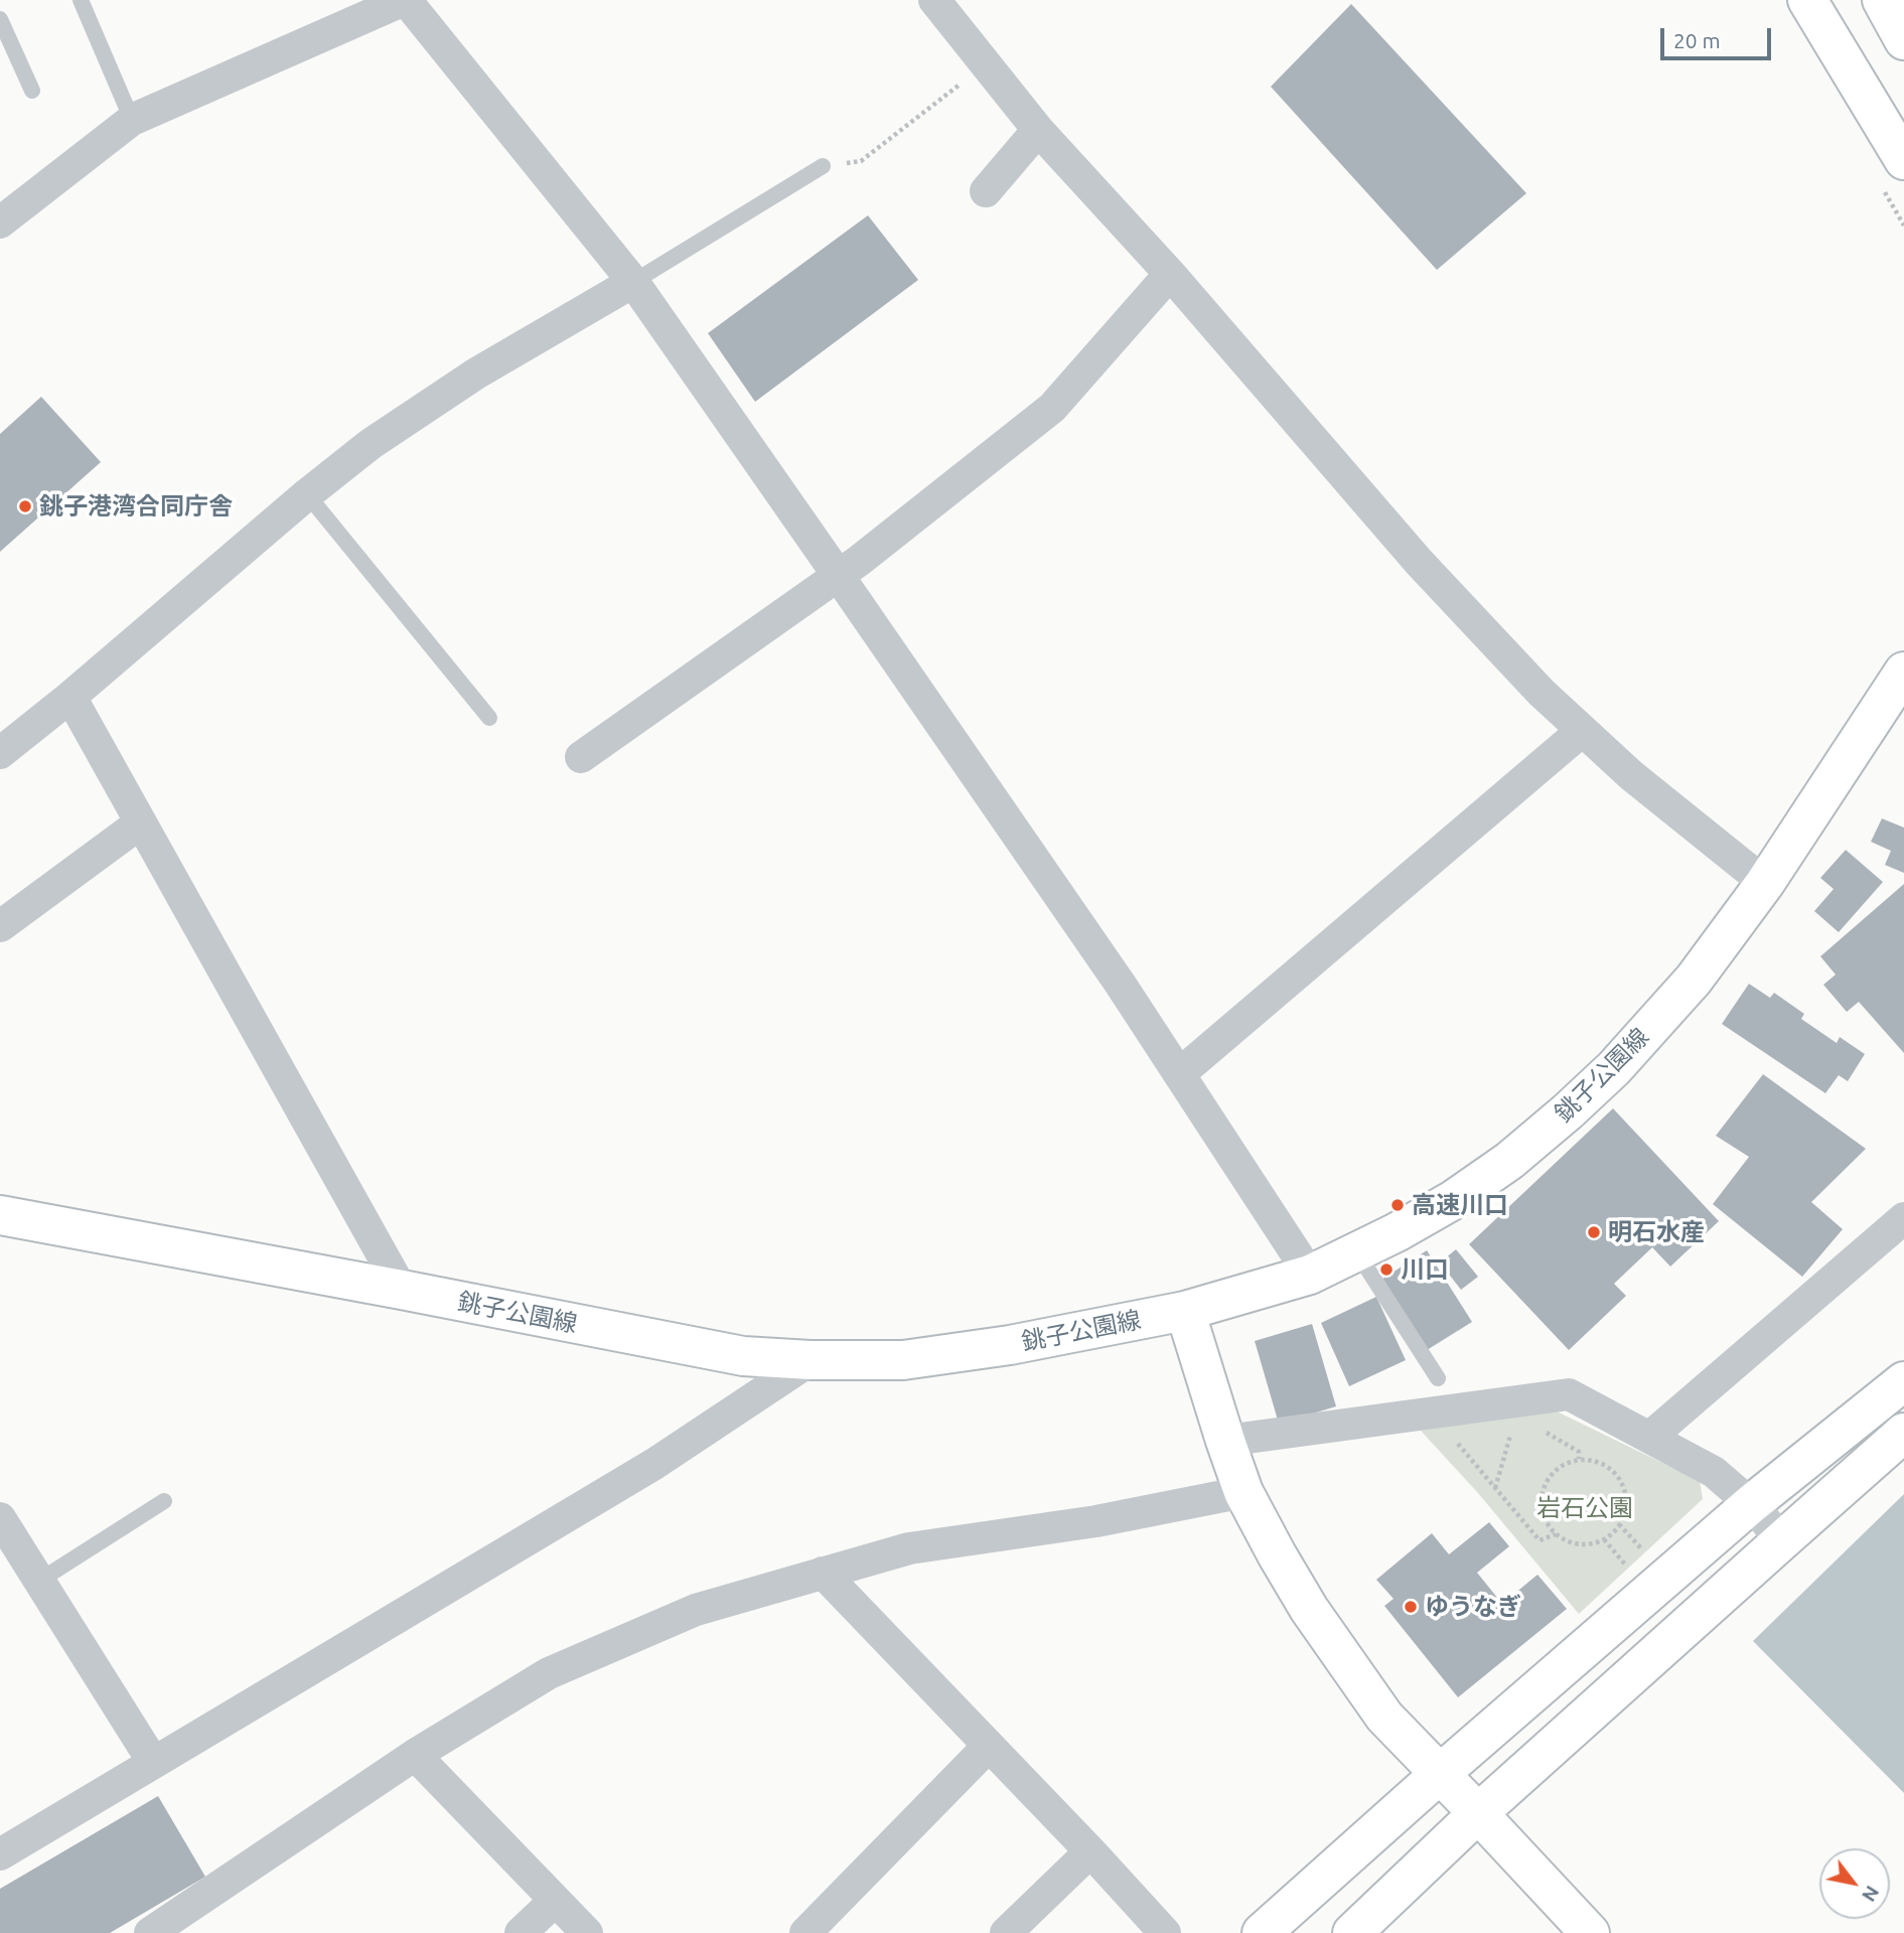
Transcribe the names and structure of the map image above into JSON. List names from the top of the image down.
{
  "streets": {
    "street": ["銚子公園線"]
  },
  "parks": ["岩石公園"],
  "places": [
    "銚子港湾合同庁舎",
    "高速川口",
    "明石水産",
    "川口",
    "ゆうなぎ"
  ],
  "scale_bar": "20 m",
  "north": "bottom right"
}
